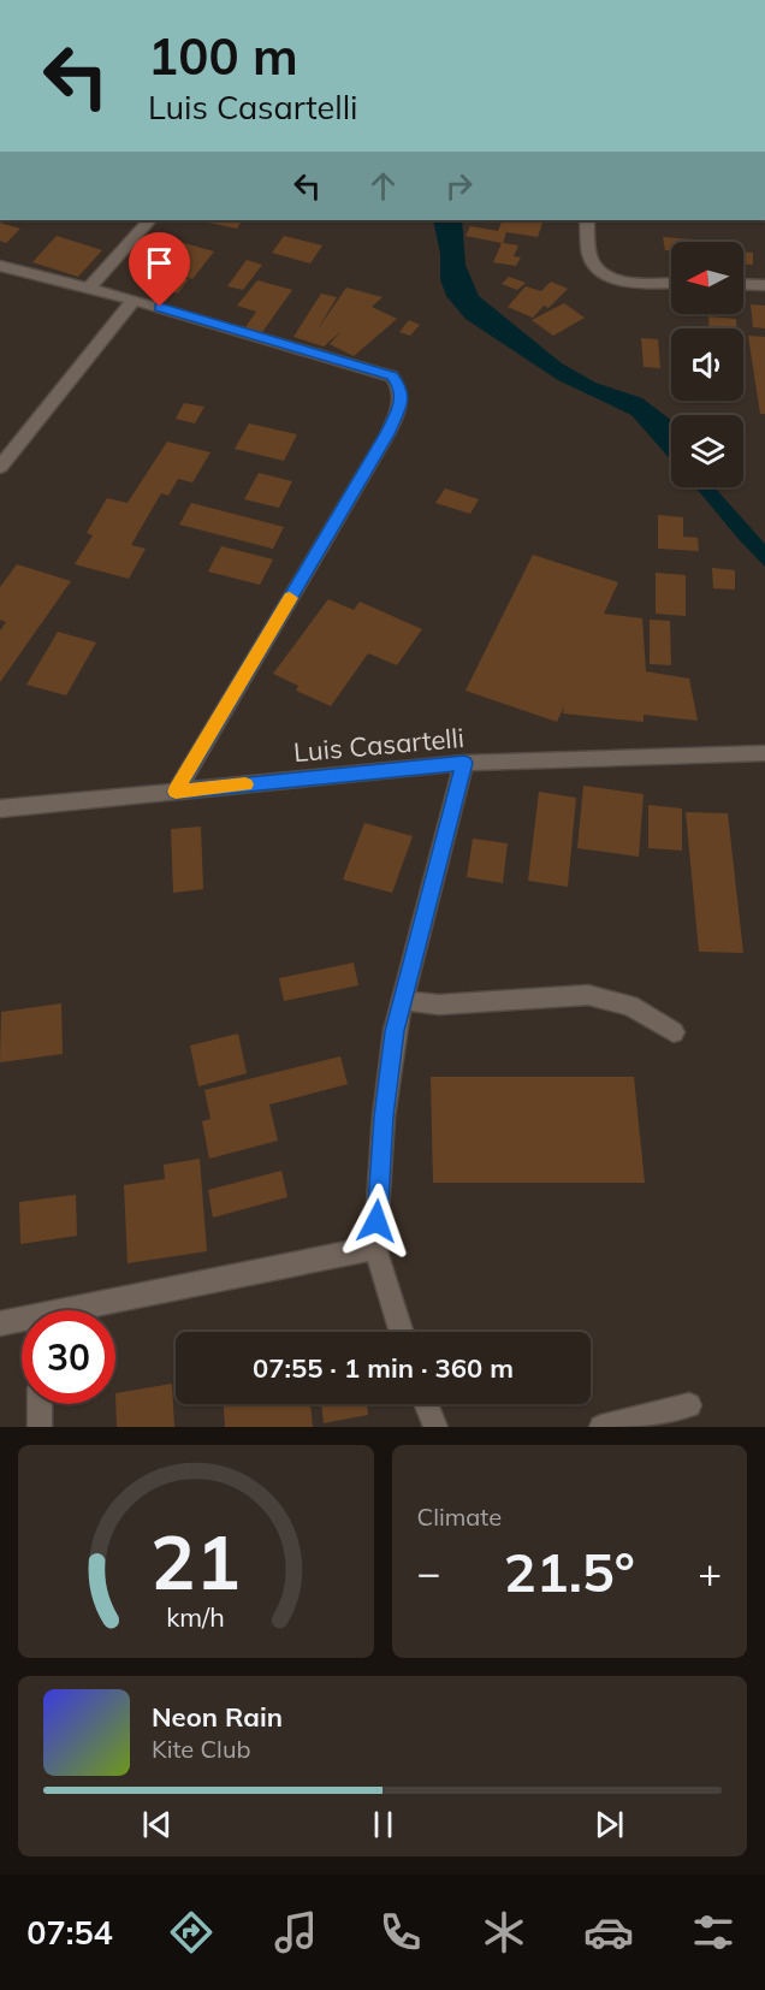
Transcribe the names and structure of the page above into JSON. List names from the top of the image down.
{
  "streets": {
    "street": ["Luis Casartelli"]
  },
  "north": "left",
  "page": {
    "turn": ["100 m", "Luis Casartelli"],
    "limit": "30",
    "trip": "07:55 · 1 min · 360 m",
    "tile": "Climate",
    "heat": ["−", "21.5°", "+"],
    "song": ["Neon Rain", "Kite Club"],
    "tabs": "07:54",
    "gauge": ["21", "km/h"]
  }
}
